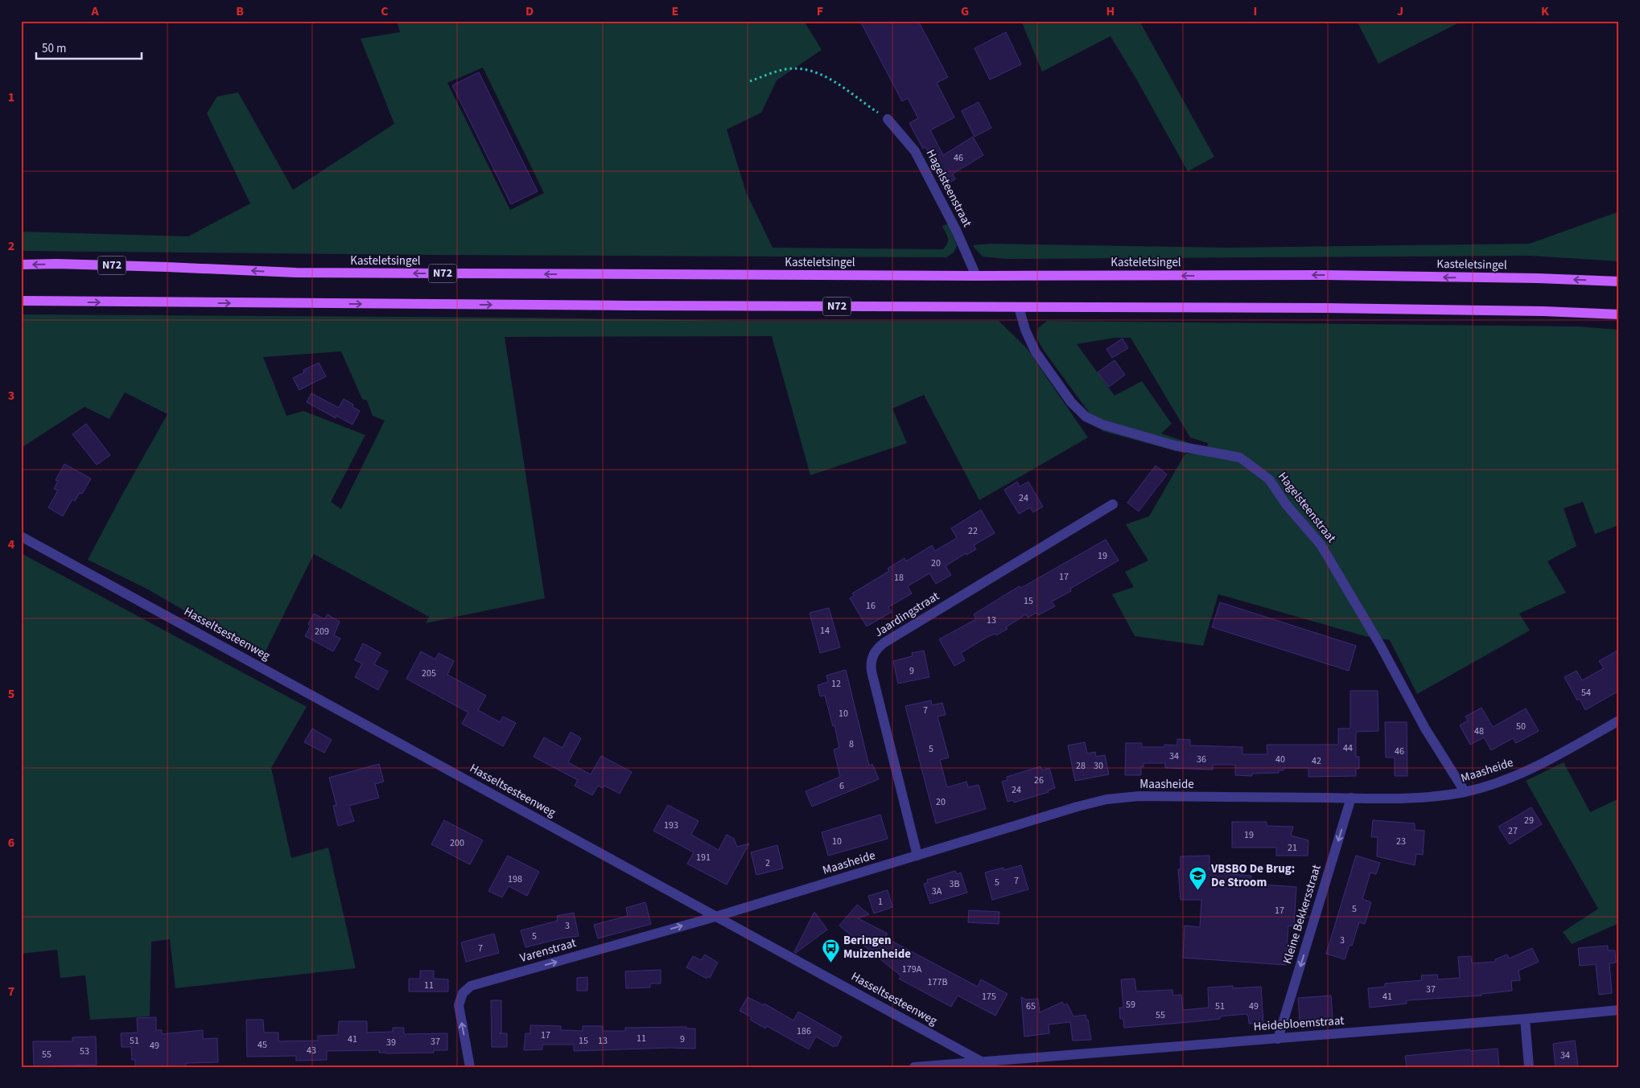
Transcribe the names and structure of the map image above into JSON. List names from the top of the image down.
{
  "streets": {
    "main road": ["Kasteletsingel", "N72"],
    "street": [
      "Hagelsteenstraat",
      "Jaardingstraat",
      "Hasseltsesteenweg",
      "Maasheide",
      "Kleine Bekkersstraat",
      "Varenstraat",
      "Heidebloemstraat"
    ]
  },
  "crossings": [
    ["Hagelsteenstraat", "Kasteletsingel"],
    ["Hagelsteenstraat", "N72"],
    ["Hagelsteenstraat", "Maasheide"],
    ["Jaardingstraat", "Maasheide"],
    ["Hasseltsesteenweg", "Maasheide"],
    ["Hasseltsesteenweg", "Varenstraat"],
    ["Hasseltsesteenweg", "Heidebloemstraat"],
    ["Maasheide", "Kleine Bekkersstraat"],
    ["Maasheide", "Varenstraat"],
    ["Kleine Bekkersstraat", "Heidebloemstraat"]
  ],
  "one_way": ["Kleine Bekkersstraat", "Varenstraat"],
  "places": {
    "school or university": ["VBSBO De Brug: De Stroom"],
    "bus stop": ["Beringen Muizenheide"]
  },
  "house_numbers": [
    "46",
    "24",
    "22",
    "19",
    "20",
    "17",
    "18",
    "15",
    "16",
    "13",
    "14",
    "209",
    "9",
    "205",
    "12",
    "54",
    "7",
    "10",
    "50",
    "48",
    "8",
    "44",
    "5",
    "46",
    "34",
    "36",
    "40",
    "42",
    "28",
    "30",
    "26",
    "6",
    "24",
    "20",
    "29",
    "193",
    "27",
    "19",
    "10",
    "23",
    "200",
    "21",
    "191",
    "2",
    "198",
    "7",
    "5",
    "3B",
    "3A",
    "1",
    "5",
    "17",
    "3",
    "5",
    "3",
    "7",
    "179A",
    "177B",
    "11",
    "37",
    "175",
    "41",
    "59",
    "65",
    "51",
    "49",
    "55",
    "186",
    "17",
    "11",
    "41",
    "9",
    "51",
    "15",
    "13",
    "37",
    "39",
    "45",
    "49",
    "43",
    "53",
    "55",
    "34"
  ],
  "scale_bar": "50 m",
  "grid": {
    "columns": [
      "A",
      "B",
      "C",
      "D",
      "E",
      "F",
      "G",
      "H",
      "I",
      "J",
      "K"
    ],
    "rows": [
      "1",
      "2",
      "3",
      "4",
      "5",
      "6",
      "7"
    ]
  }
}
